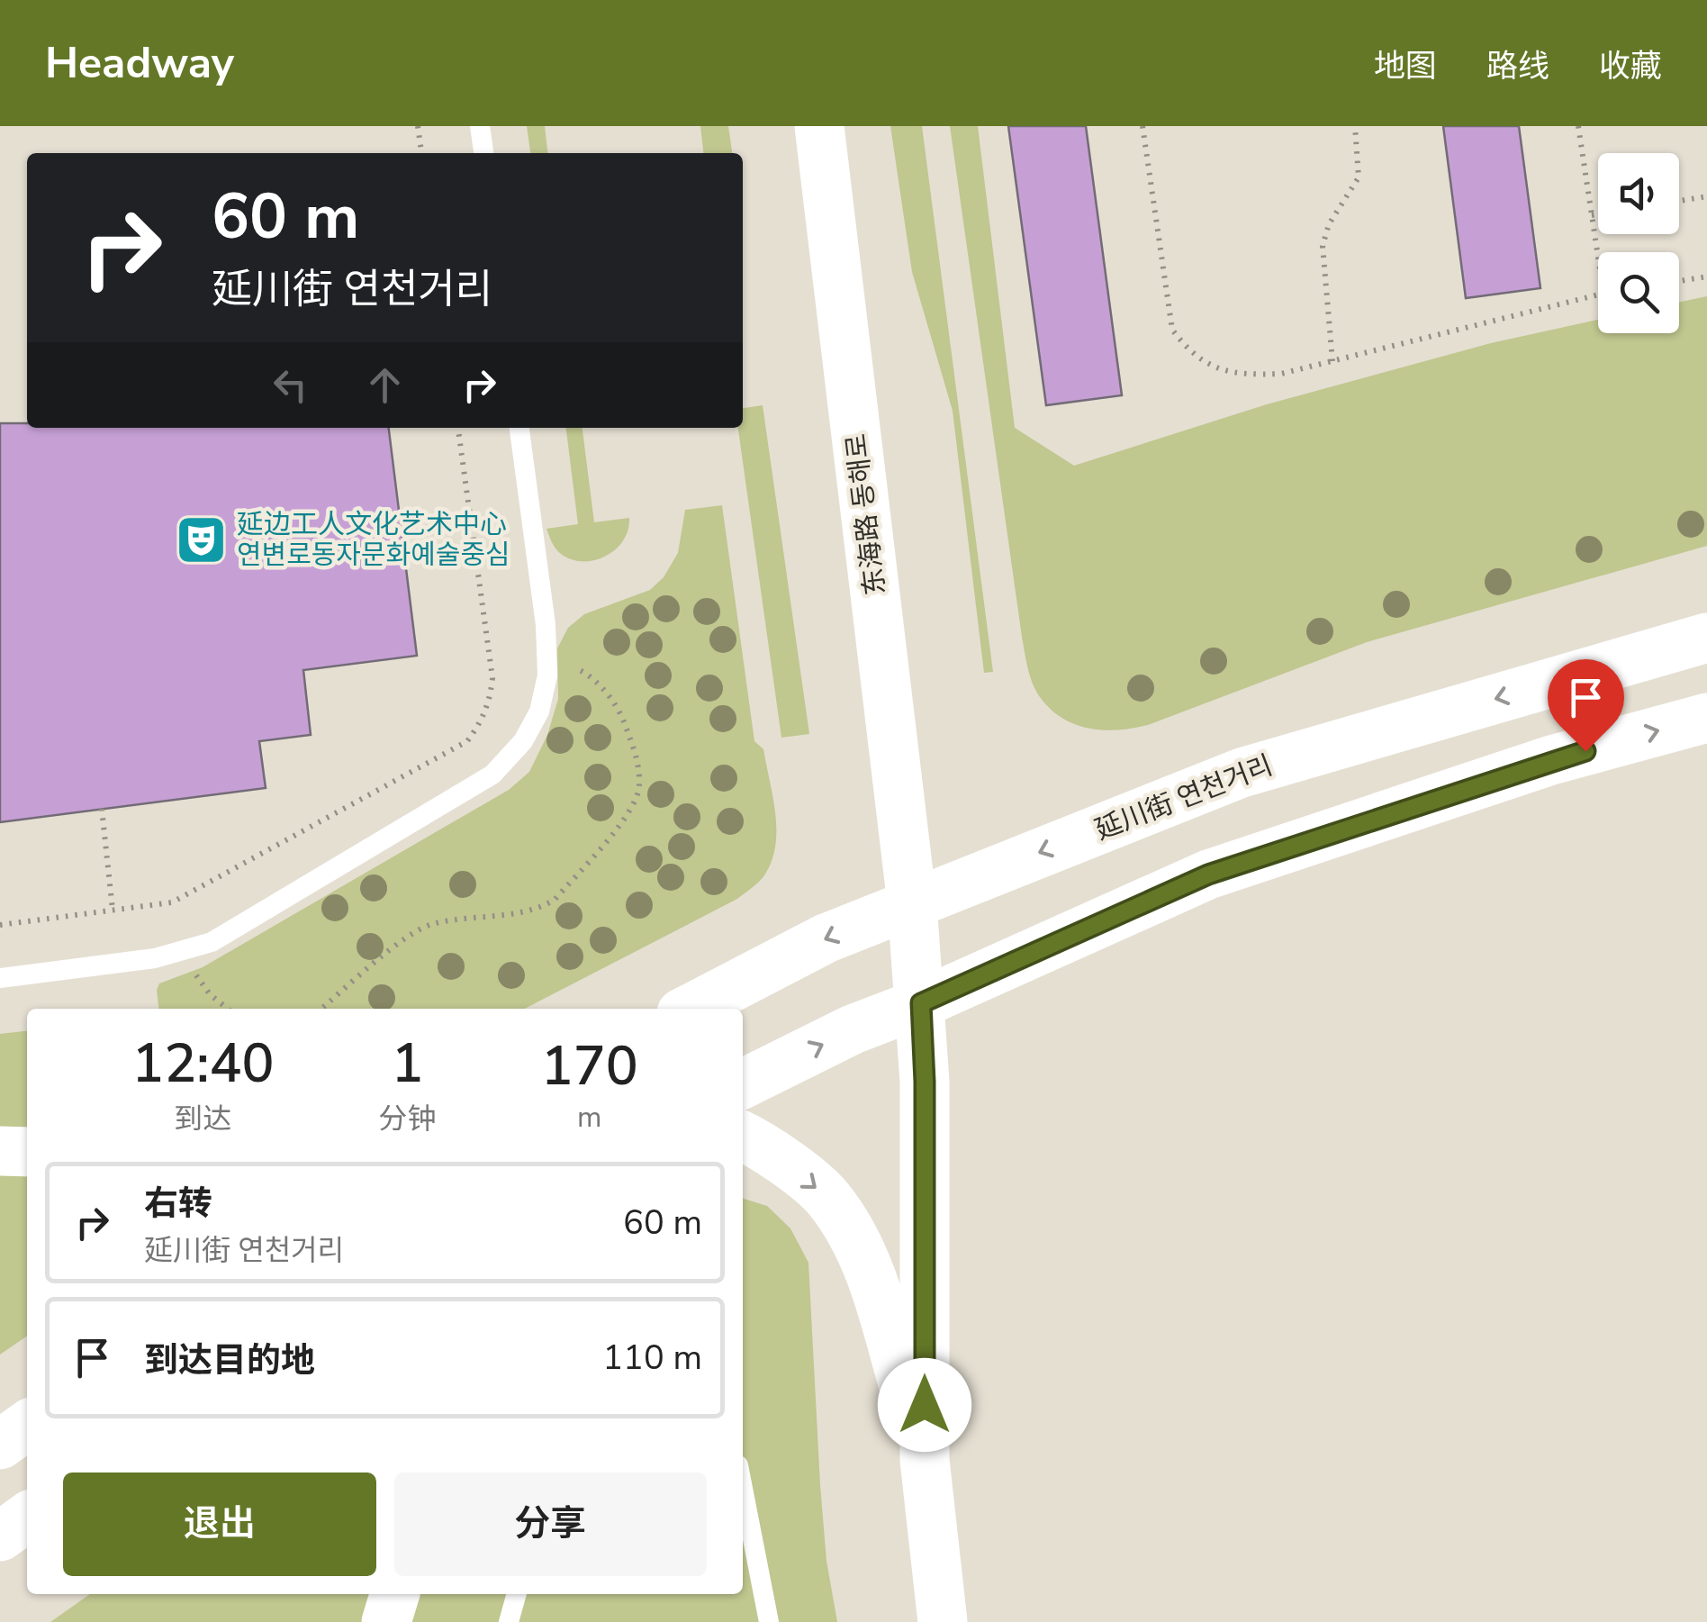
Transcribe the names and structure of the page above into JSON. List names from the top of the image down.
{
  "streets": {
    "main road": ["东海路 동해로", "延川街 연천거리"]
  },
  "crossings": [
    ["东海路 동해로", "延川街 연천거리"]
  ],
  "places": {
    "theatre": ["延边工人文化艺术中心 연변로동자문화예술중심"]
  },
  "page": {
    "header": "Headway",
    "nav": ["地图", "路线", "收藏"],
    "turn": ["60 m", "延川街 연천거리"],
    "eta": [
      "12:40",
      "到达",
      "1",
      "分钟",
      "170",
      "m"
    ],
    "list": [
      {
        "name": "右转",
        "note": "延川街 연천거리",
        "value": "60 m"
      },
      {
        "name": "到达目的地",
        "value": "110 m"
      }
    ],
    "buttons": ["退出", "分享"]
  }
}
